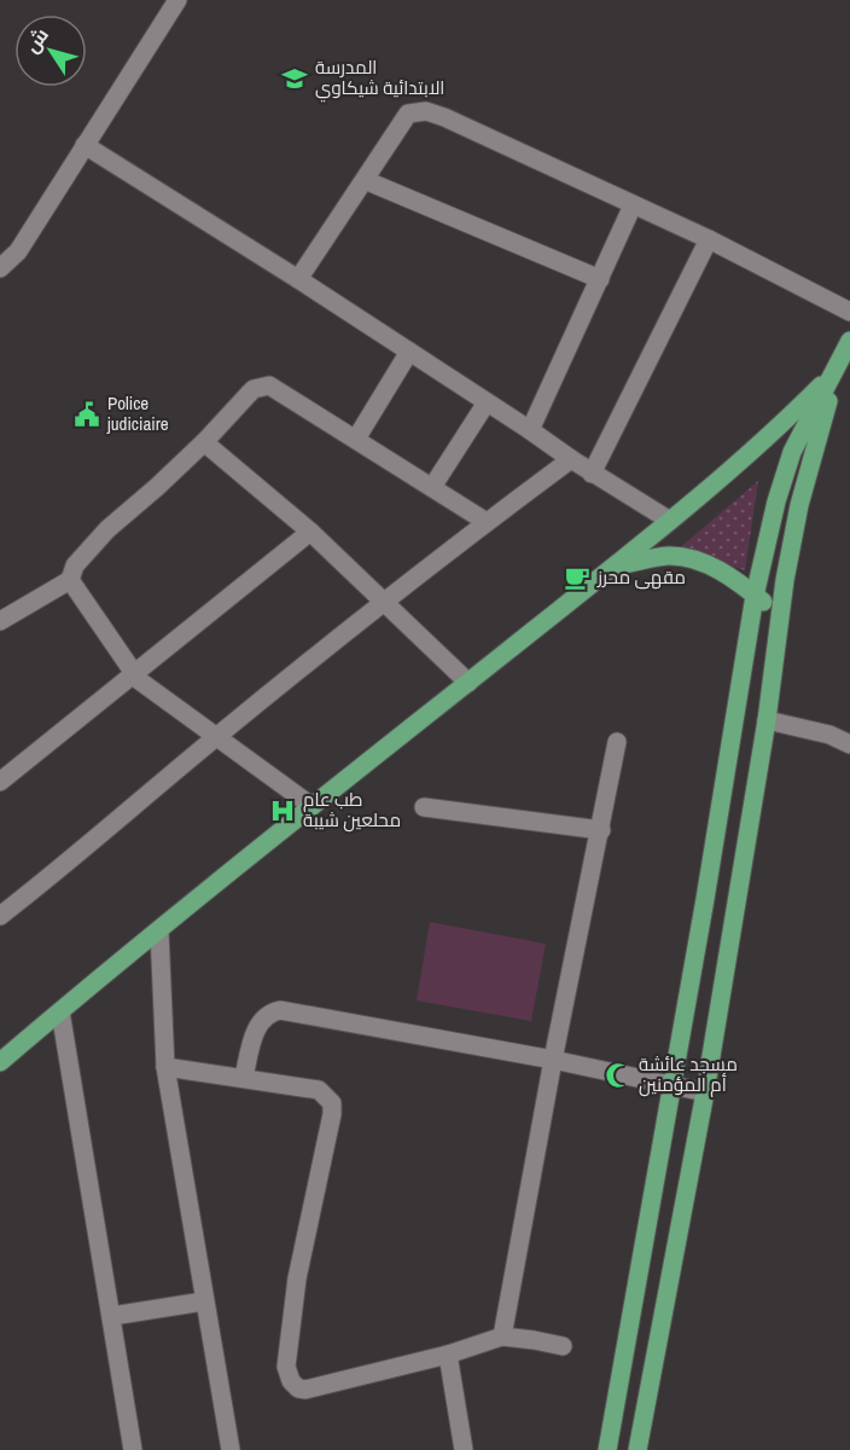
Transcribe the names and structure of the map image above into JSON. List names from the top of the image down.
{
  "places": {
    "school or university": ["المدرسة الابتدائية شيكاوي"],
    "public building": ["Police judiciaire"],
    "cafe": ["مقهى محرز"],
    "hospital": ["طب عام محلعين شيبة"],
    "mosque": ["مسجد عائشة أم المؤمنين"]
  },
  "north": "top left"
}
